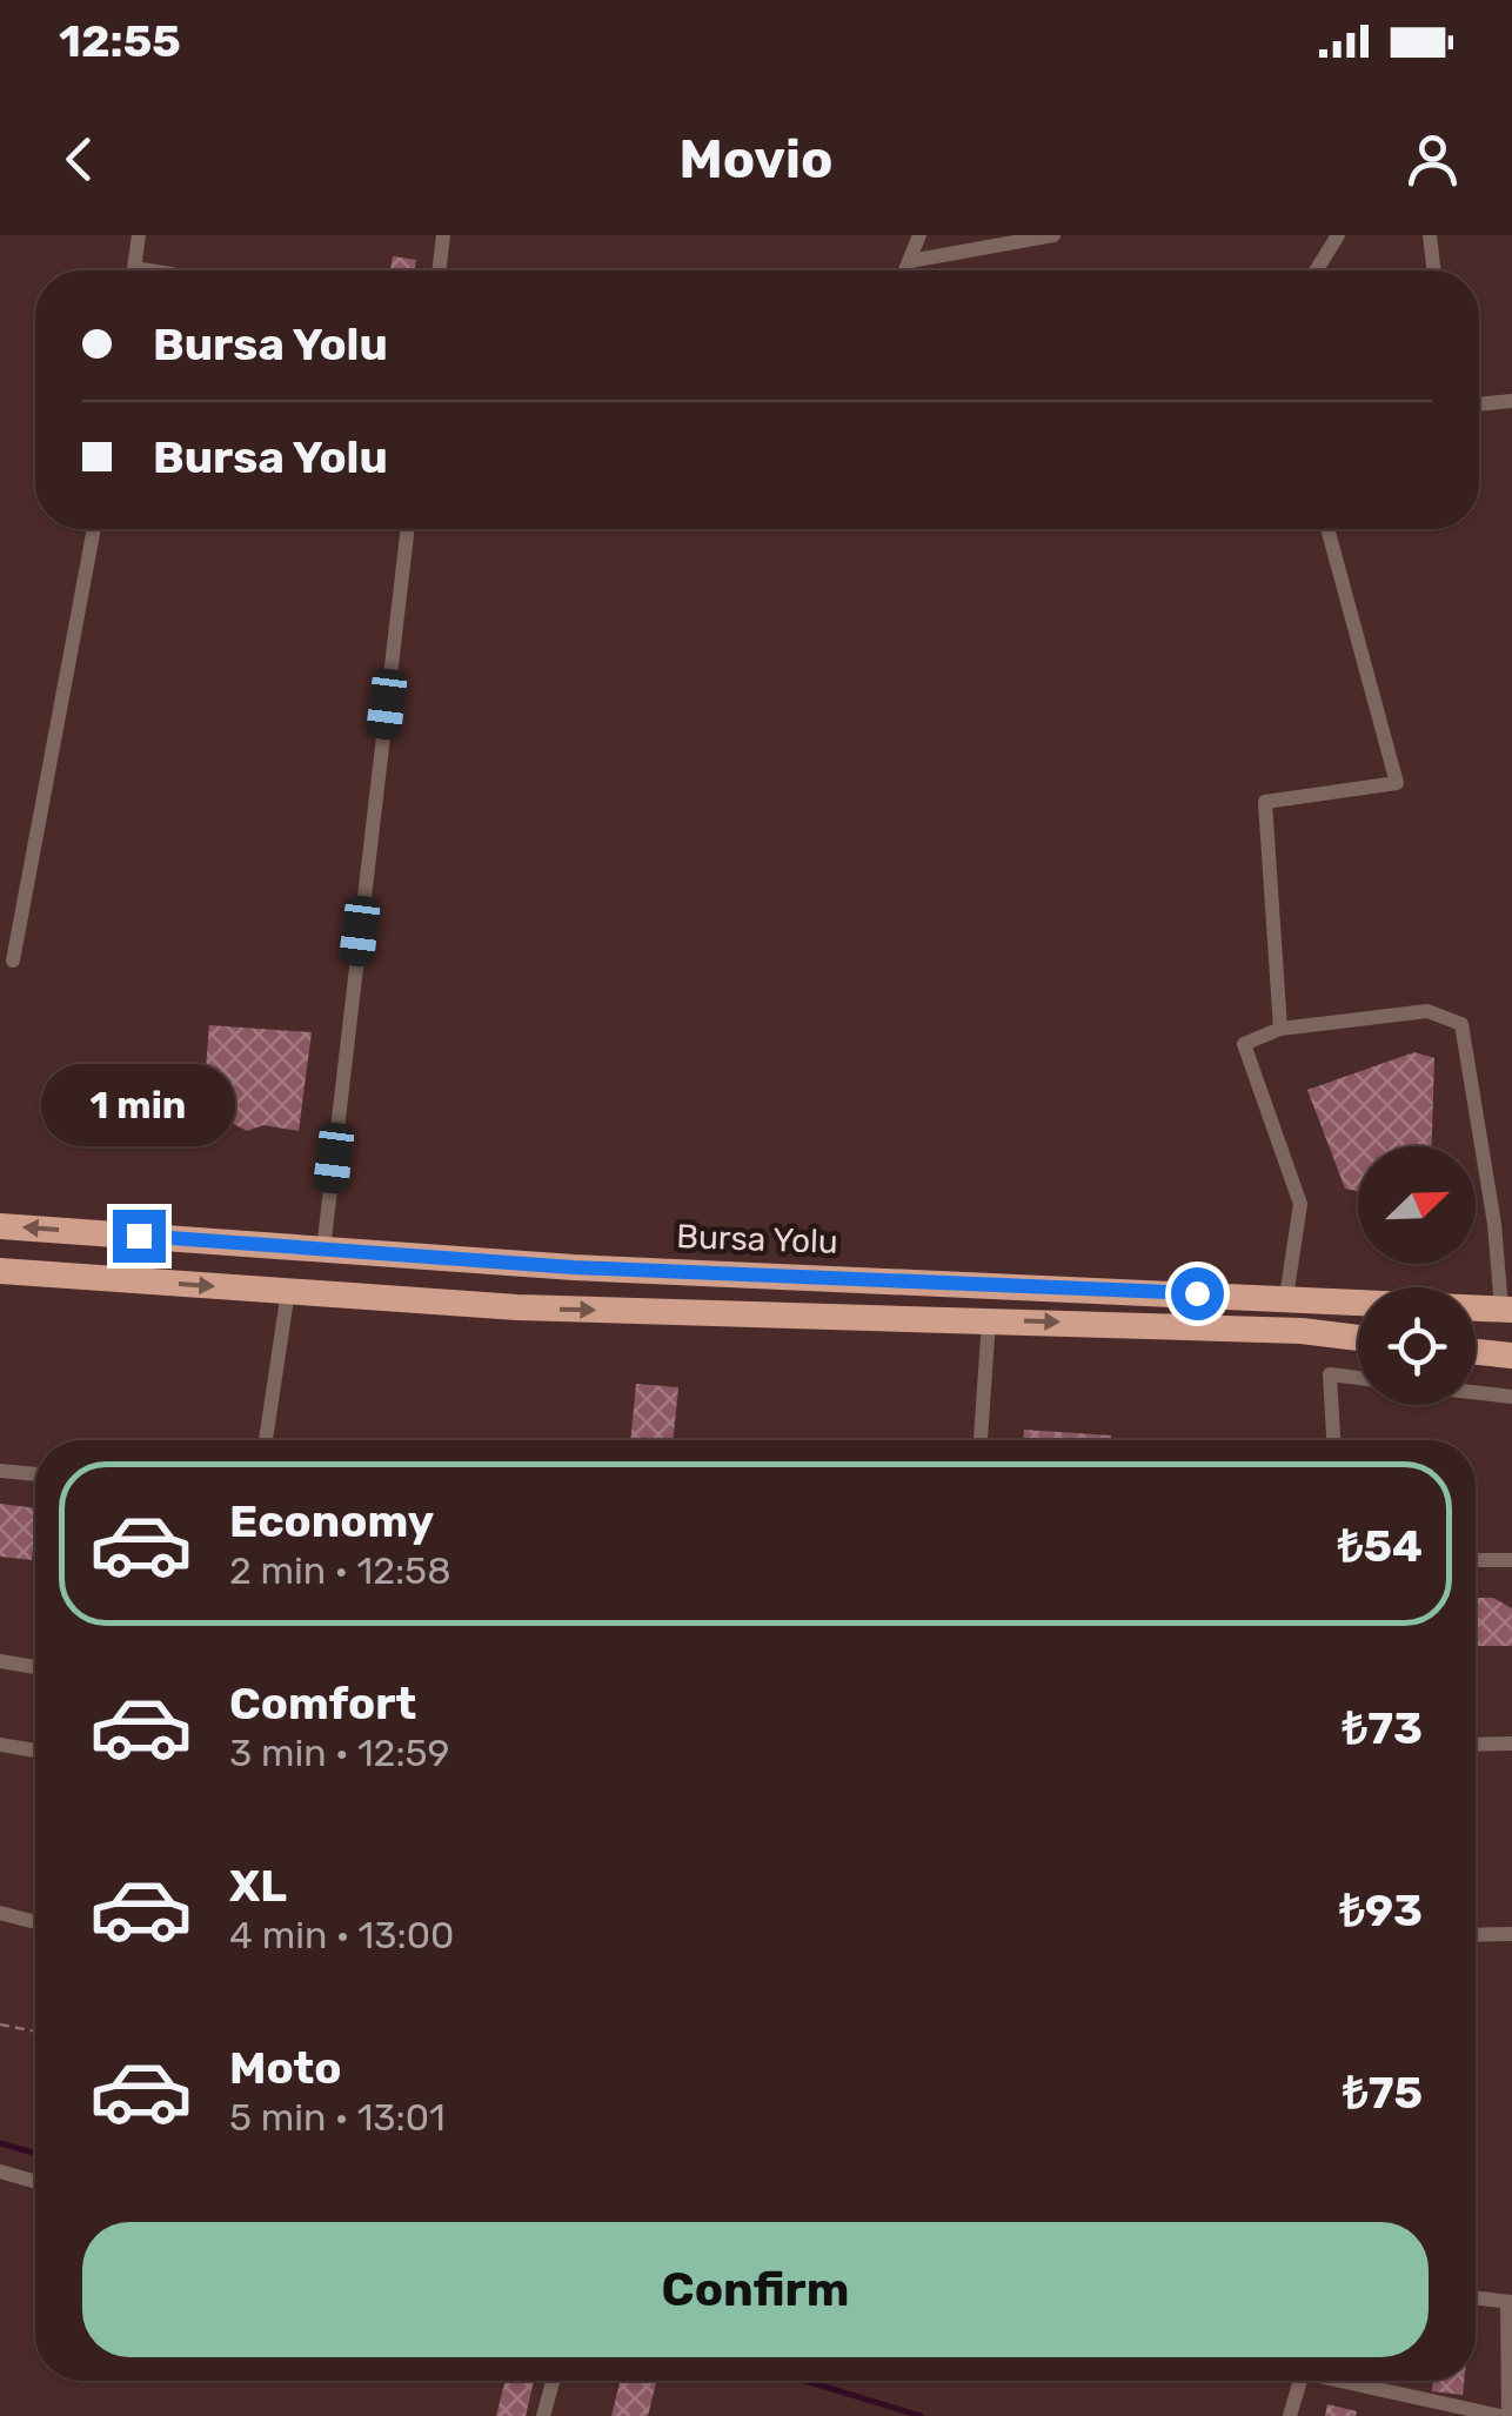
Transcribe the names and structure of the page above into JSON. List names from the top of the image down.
{
  "streets": {
    "highway": ["Bursa Yolu"]
  },
  "north": "top right",
  "page": {
    "status": "12:55",
    "header": "Movio",
    "banner": ["Bursa Yolu", "Bursa Yolu"],
    "bubble": "1 min",
    "list": [
      {
        "name": "Economy",
        "note": "2 min · 12:58",
        "value": "₺54"
      },
      {
        "name": "Comfort",
        "note": "3 min · 12:59",
        "value": "₺73"
      },
      {
        "name": "XL",
        "note": "4 min · 13:00",
        "value": "₺93"
      },
      {
        "name": "Moto",
        "note": "5 min · 13:01",
        "value": "₺75"
      }
    ],
    "buttons": "Confirm"
  }
}
